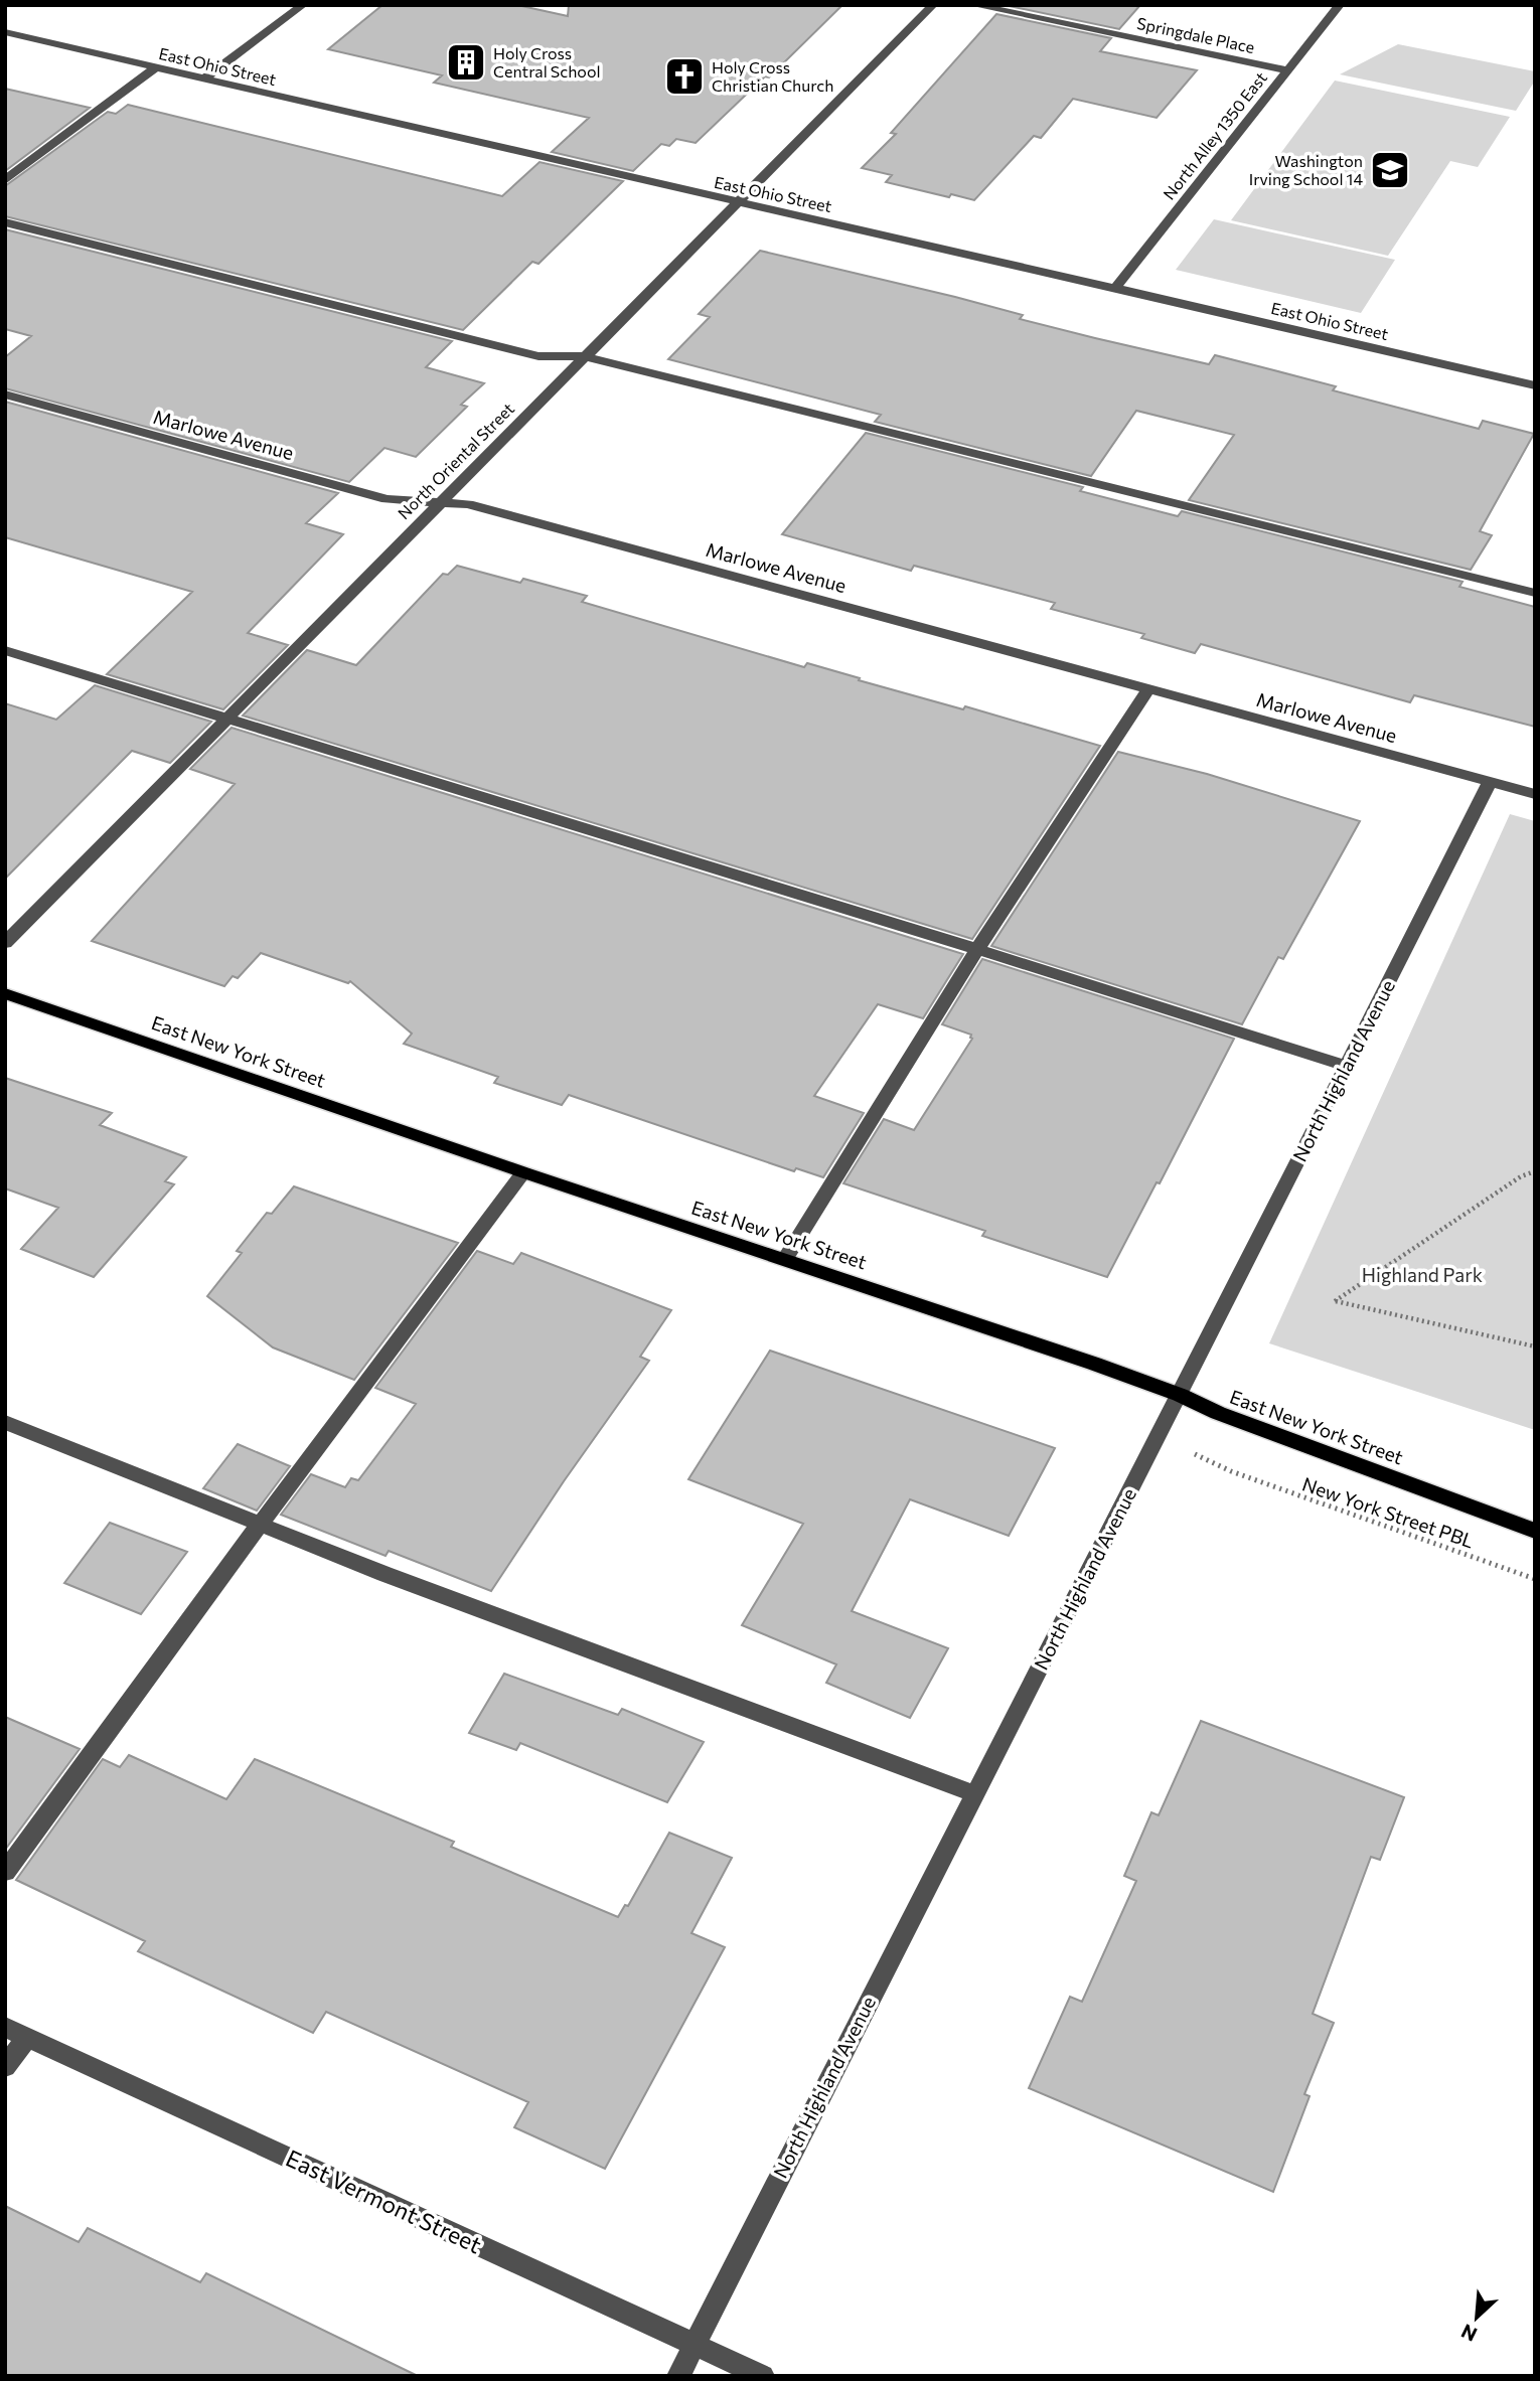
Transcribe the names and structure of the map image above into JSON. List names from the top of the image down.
{
  "streets": {
    "main road": ["East New York Street"],
    "street": [
      "Springdale Place",
      "East Ohio Street",
      "North Alley 1350 East",
      "Marlowe Avenue",
      "North Oriental Street",
      "North Highland Avenue",
      "East Vermont Street"
    ],
    "path": ["New York Street PBL"]
  },
  "crossings": [
    ["Springdale Place", "North Alley 1350 East"],
    ["East Ohio Street", "North Alley 1350 East"],
    ["East Ohio Street", "North Oriental Street"],
    ["Marlowe Avenue", "North Oriental Street"],
    ["Marlowe Avenue", "North Highland Avenue"],
    ["East New York Street", "North Highland Avenue"],
    ["North Highland Avenue", "East Vermont Street"]
  ],
  "parks": ["Highland Park"],
  "places": {
    "building": ["Holy Cross Central School"],
    "church": ["Holy Cross Christian Church"],
    "school or university": ["Washington Irving School 14"]
  },
  "north": "bottom left"
}
